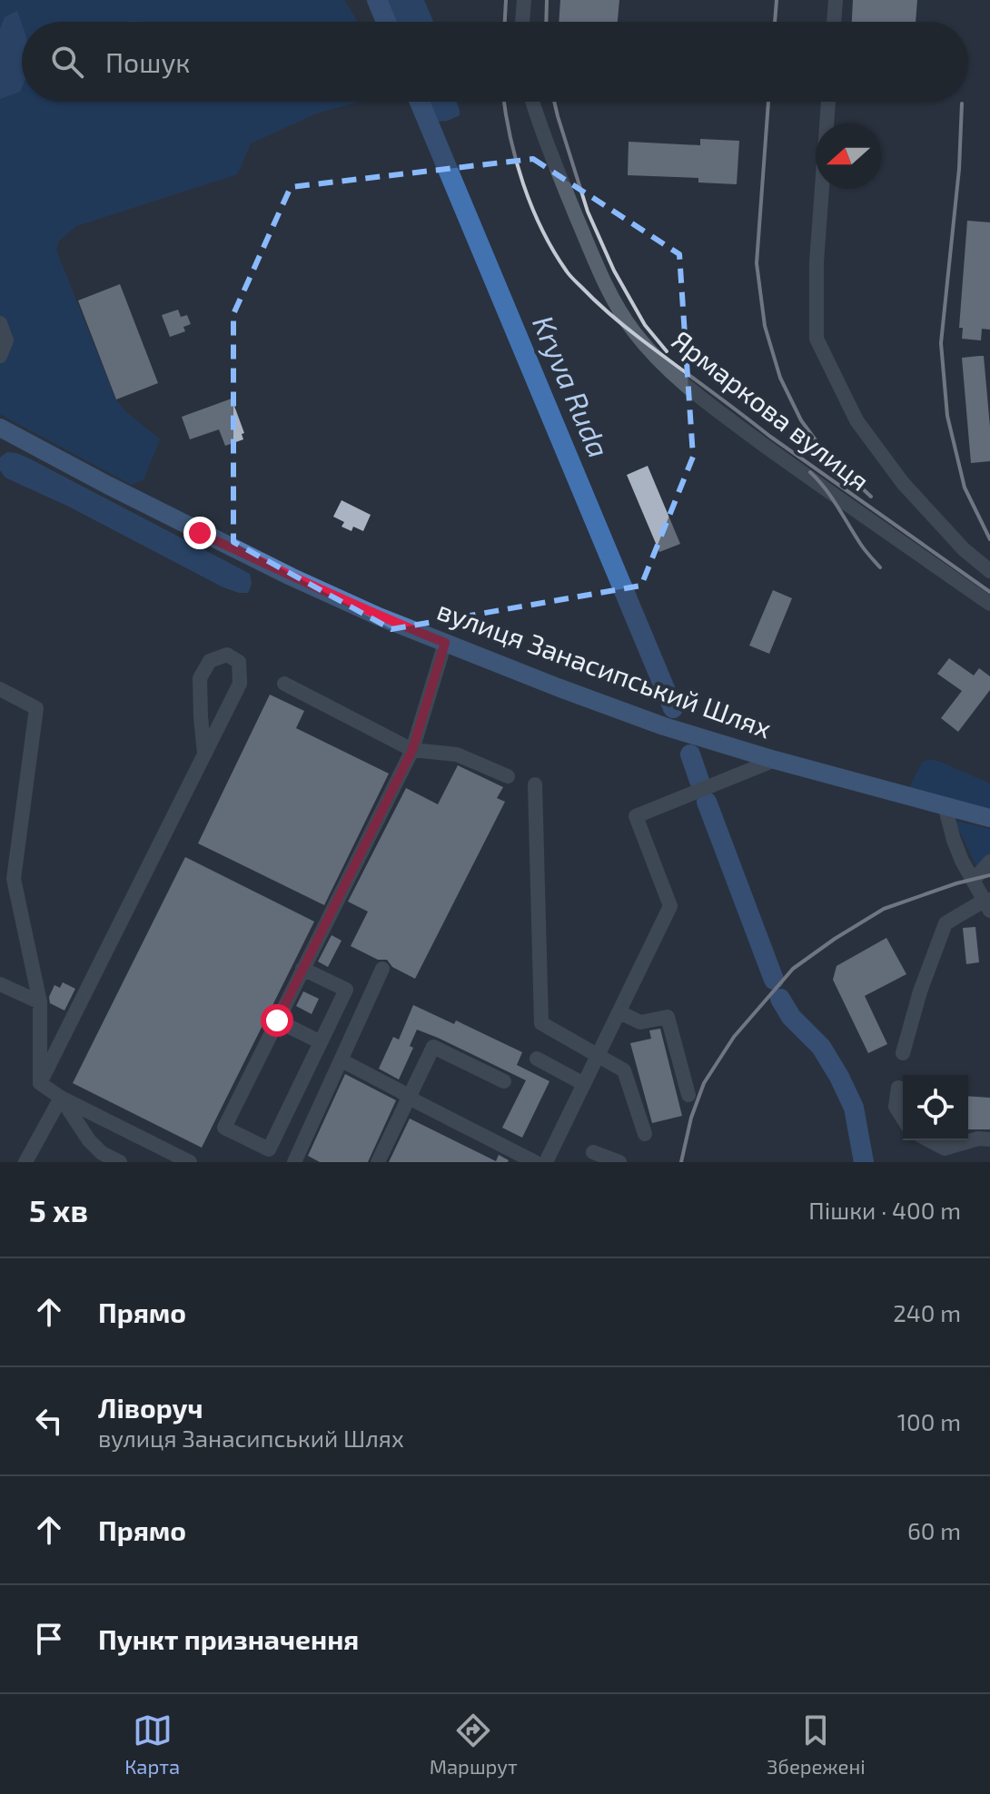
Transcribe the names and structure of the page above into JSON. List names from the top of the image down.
{
  "streets": {
    "main road": ["вулиця Занасипський Шлях"],
    "street": ["Ярмаркова вулиця"]
  },
  "water": ["Kryva Ruda"],
  "north": "left",
  "page": {
    "search": "Пошук",
    "heading": ["5 хв", "Пішки · 400 m"],
    "list": [
      ["Прямо", "240 m"],
      ["Ліворуч", "вулиця Занасипський Шлях", "100 m"],
      ["Прямо", "60 m"],
      "Пункт призначення"
    ],
    "nav": ["Карта", "Маршрут", "Збережені"]
  }
}
